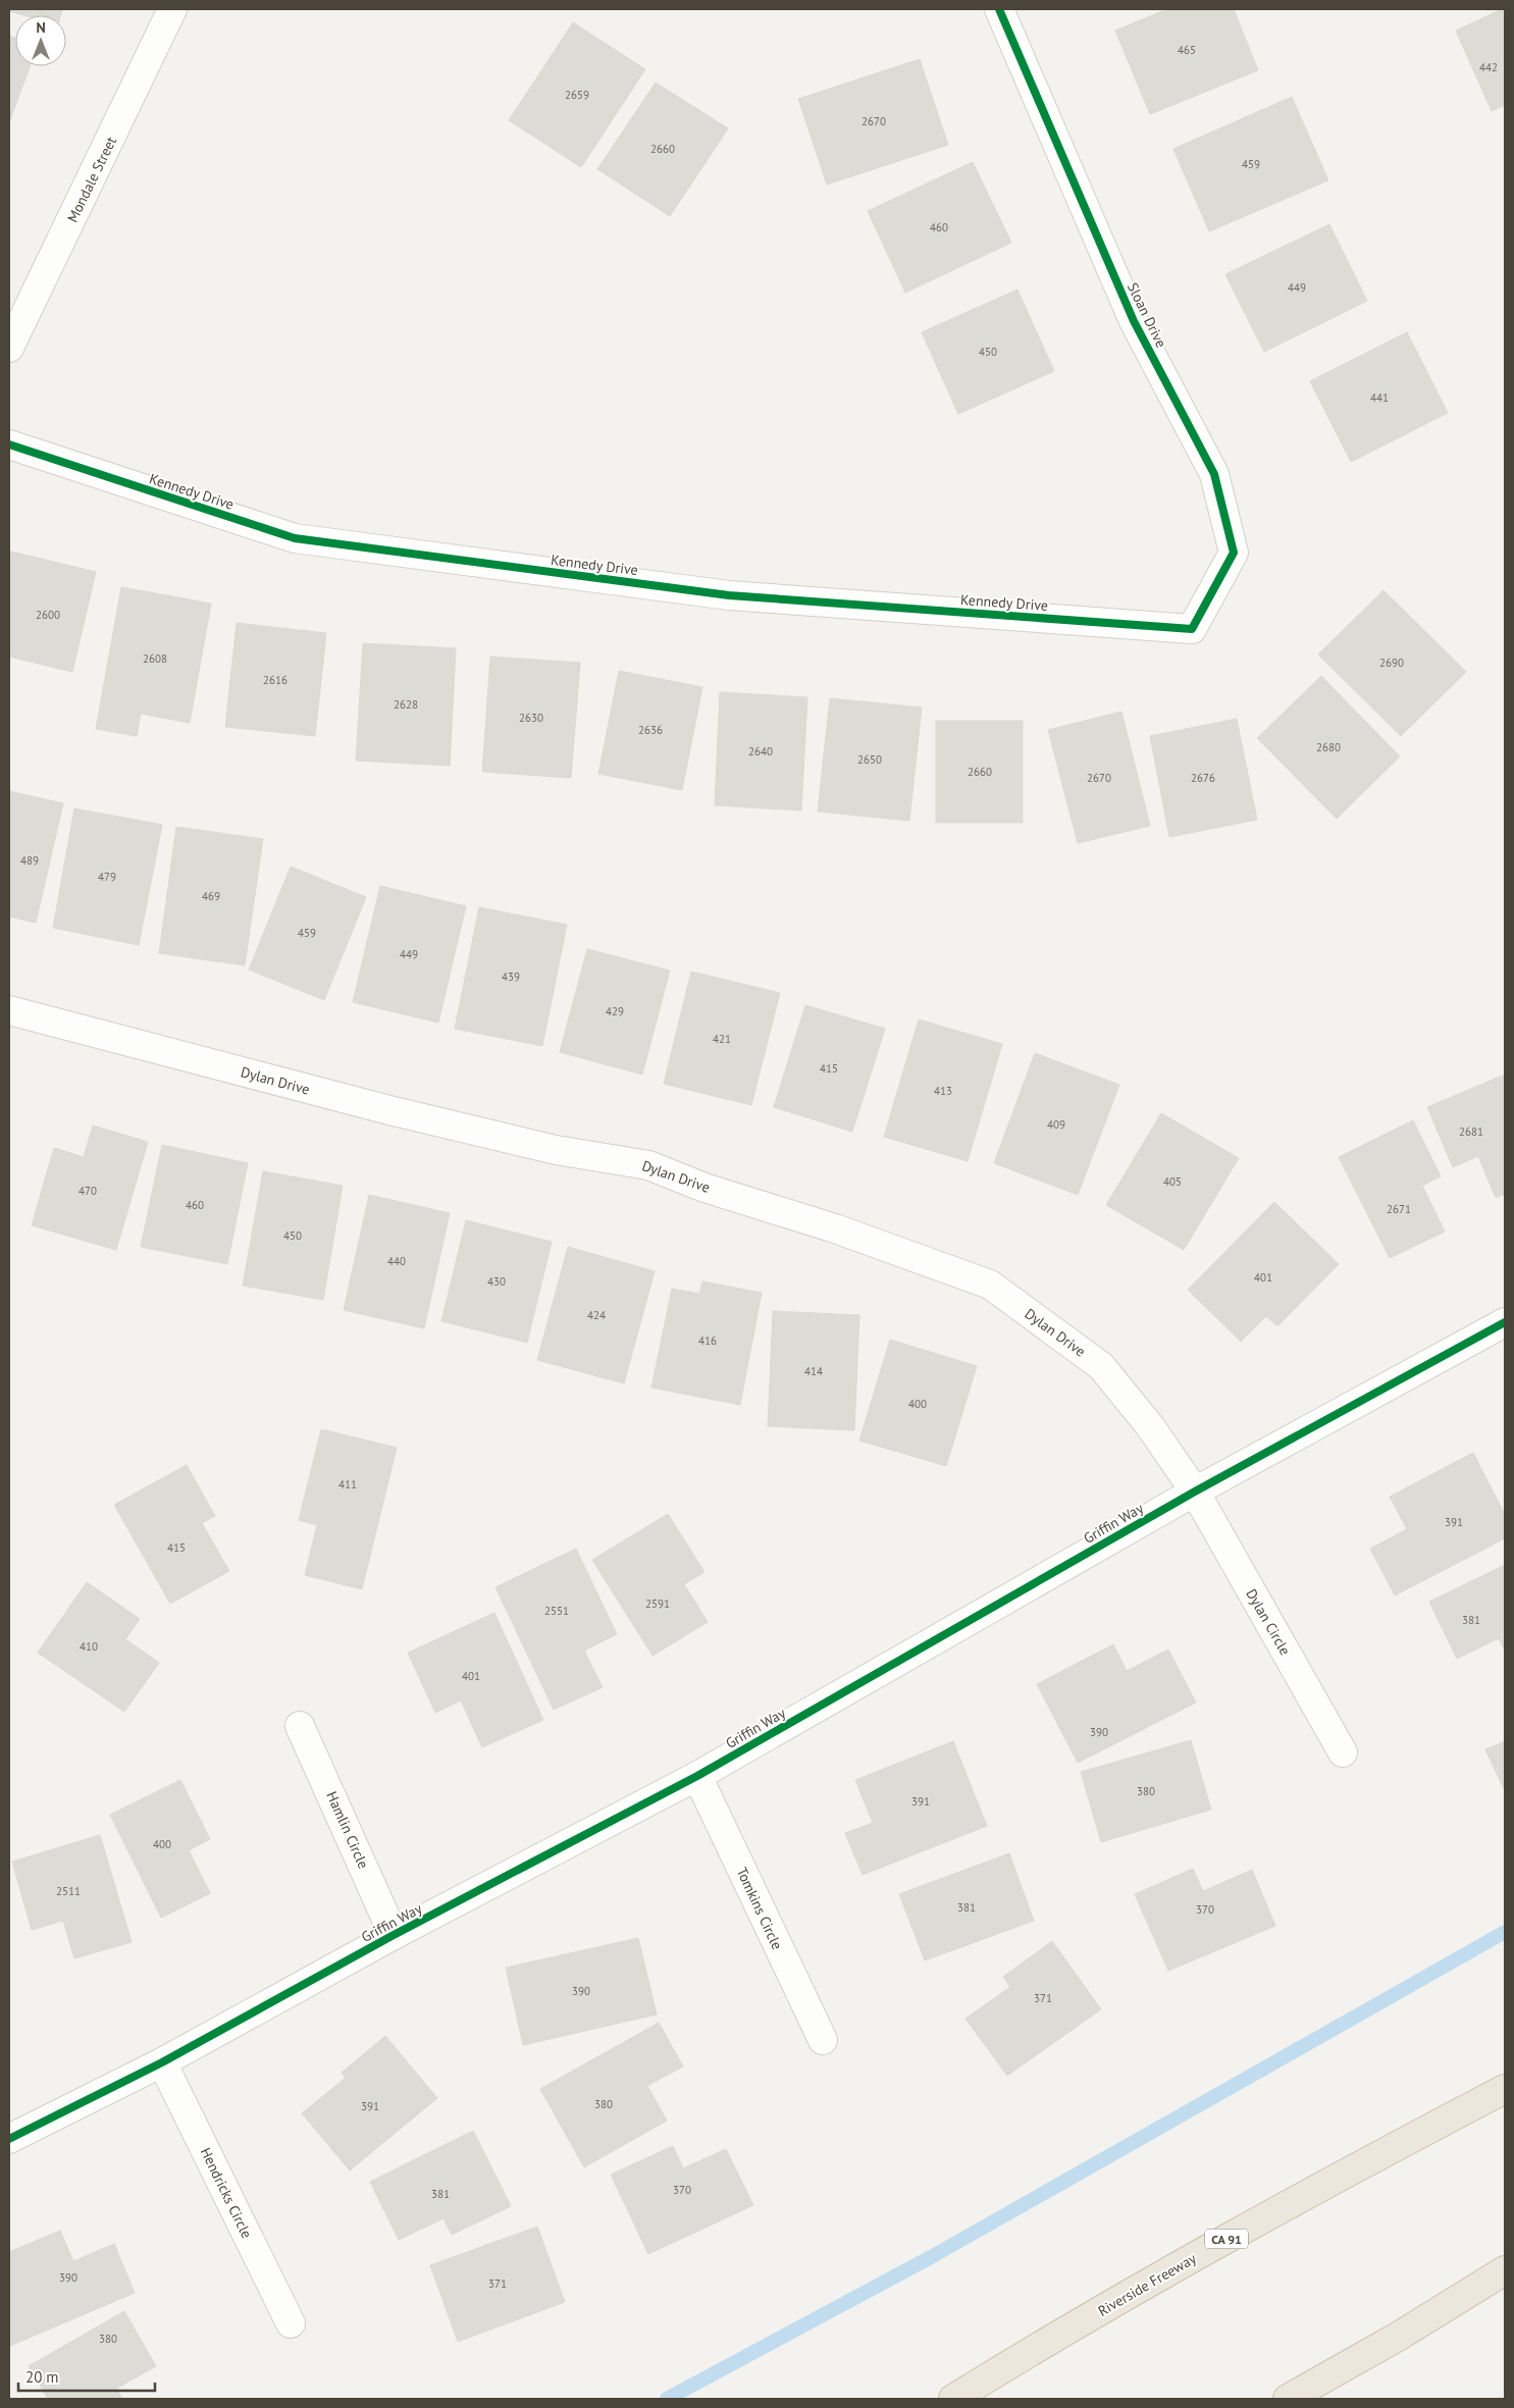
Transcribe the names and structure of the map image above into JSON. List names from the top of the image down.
{
  "streets": {
    "highway": ["CA 91", "Riverside Freeway"],
    "street": [
      "Mondale Street",
      "Sloan Drive",
      "Kennedy Drive",
      "Dylan Drive",
      "Griffin Way",
      "Dylan Circle",
      "Hamlin Circle",
      "Tomkins Circle",
      "Hendricks Circle"
    ]
  },
  "crossings": [
    ["Sloan Drive", "Kennedy Drive"],
    ["Dylan Drive", "Griffin Way"],
    ["Dylan Drive", "Dylan Circle"],
    ["Griffin Way", "Dylan Circle"],
    ["Griffin Way", "Hamlin Circle"],
    ["Griffin Way", "Tomkins Circle"],
    ["Griffin Way", "Hendricks Circle"]
  ],
  "house_numbers": [
    "465",
    "442",
    "2659",
    "2670",
    "2660",
    "459",
    "460",
    "449",
    "450",
    "441",
    "2600",
    "2608",
    "2690",
    "2616",
    "2628",
    "2630",
    "2636",
    "2680",
    "2640",
    "2650",
    "2660",
    "2670",
    "2676",
    "489",
    "479",
    "469",
    "459",
    "449",
    "439",
    "429",
    "421",
    "415",
    "413",
    "409",
    "2681",
    "405",
    "470",
    "460",
    "2671",
    "450",
    "440",
    "401",
    "430",
    "424",
    "416",
    "414",
    "400",
    "411",
    "391",
    "415",
    "2591",
    "2551",
    "381",
    "410",
    "401",
    "390",
    "380",
    "391",
    "400",
    "2511",
    "381",
    "370",
    "390",
    "371",
    "380",
    "391",
    "370",
    "381",
    "390",
    "371",
    "380"
  ],
  "scale_bar": "20 m",
  "north": "top"
}
